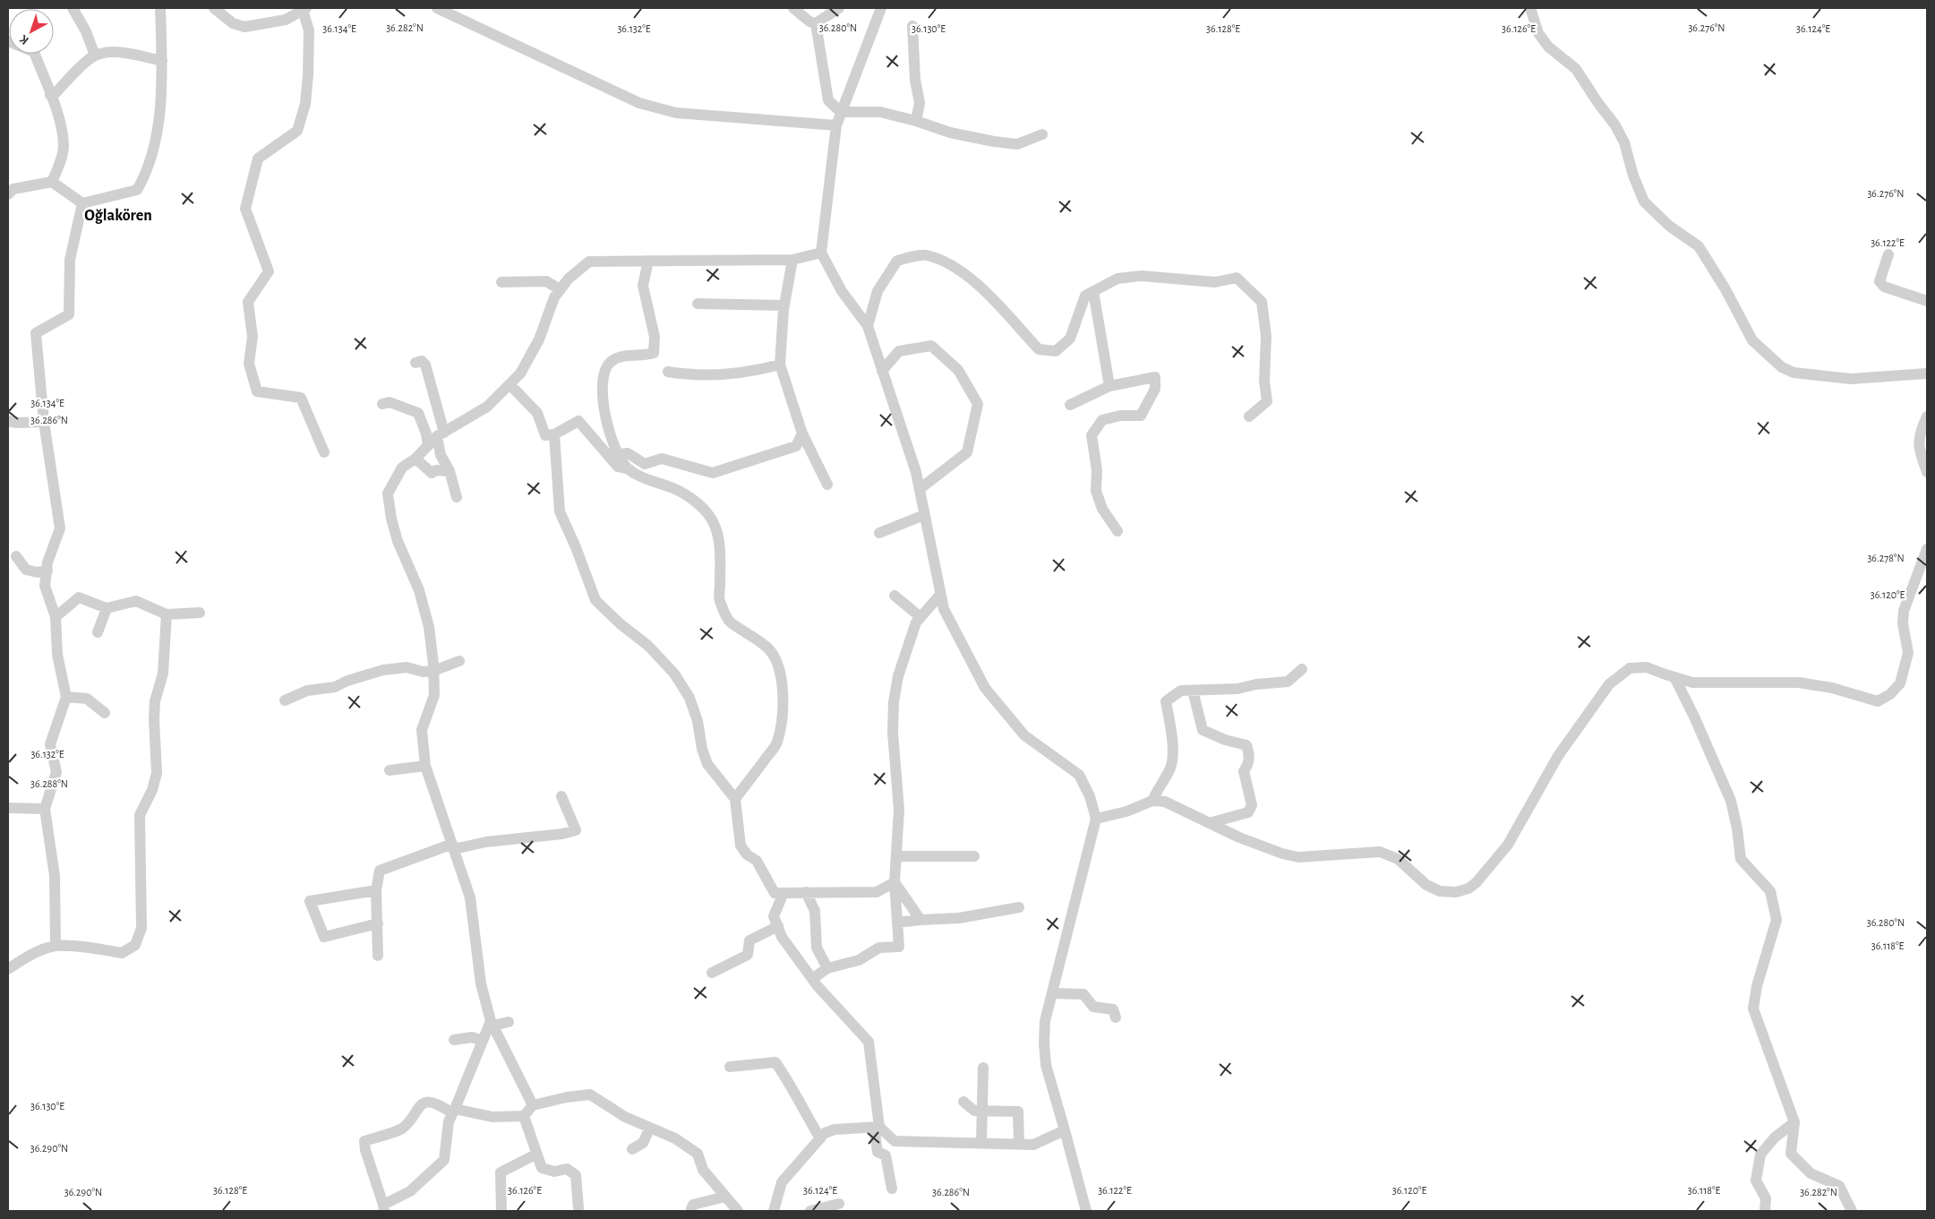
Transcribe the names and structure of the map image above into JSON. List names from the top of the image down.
{
  "districts": ["Oğlakören"],
  "north": "bottom left",
  "coordinates": [
    "36.282°N",
    "36.280°N",
    "36.276°N",
    "36.134°E",
    "36.132°E",
    "36.130°E",
    "36.128°E",
    "36.126°E",
    "36.124°E",
    "36.122°E",
    "36.286°N",
    "36.278°N",
    "36.120°E",
    "36.288°N",
    "36.118°E",
    "36.290°N"
  ]
}
